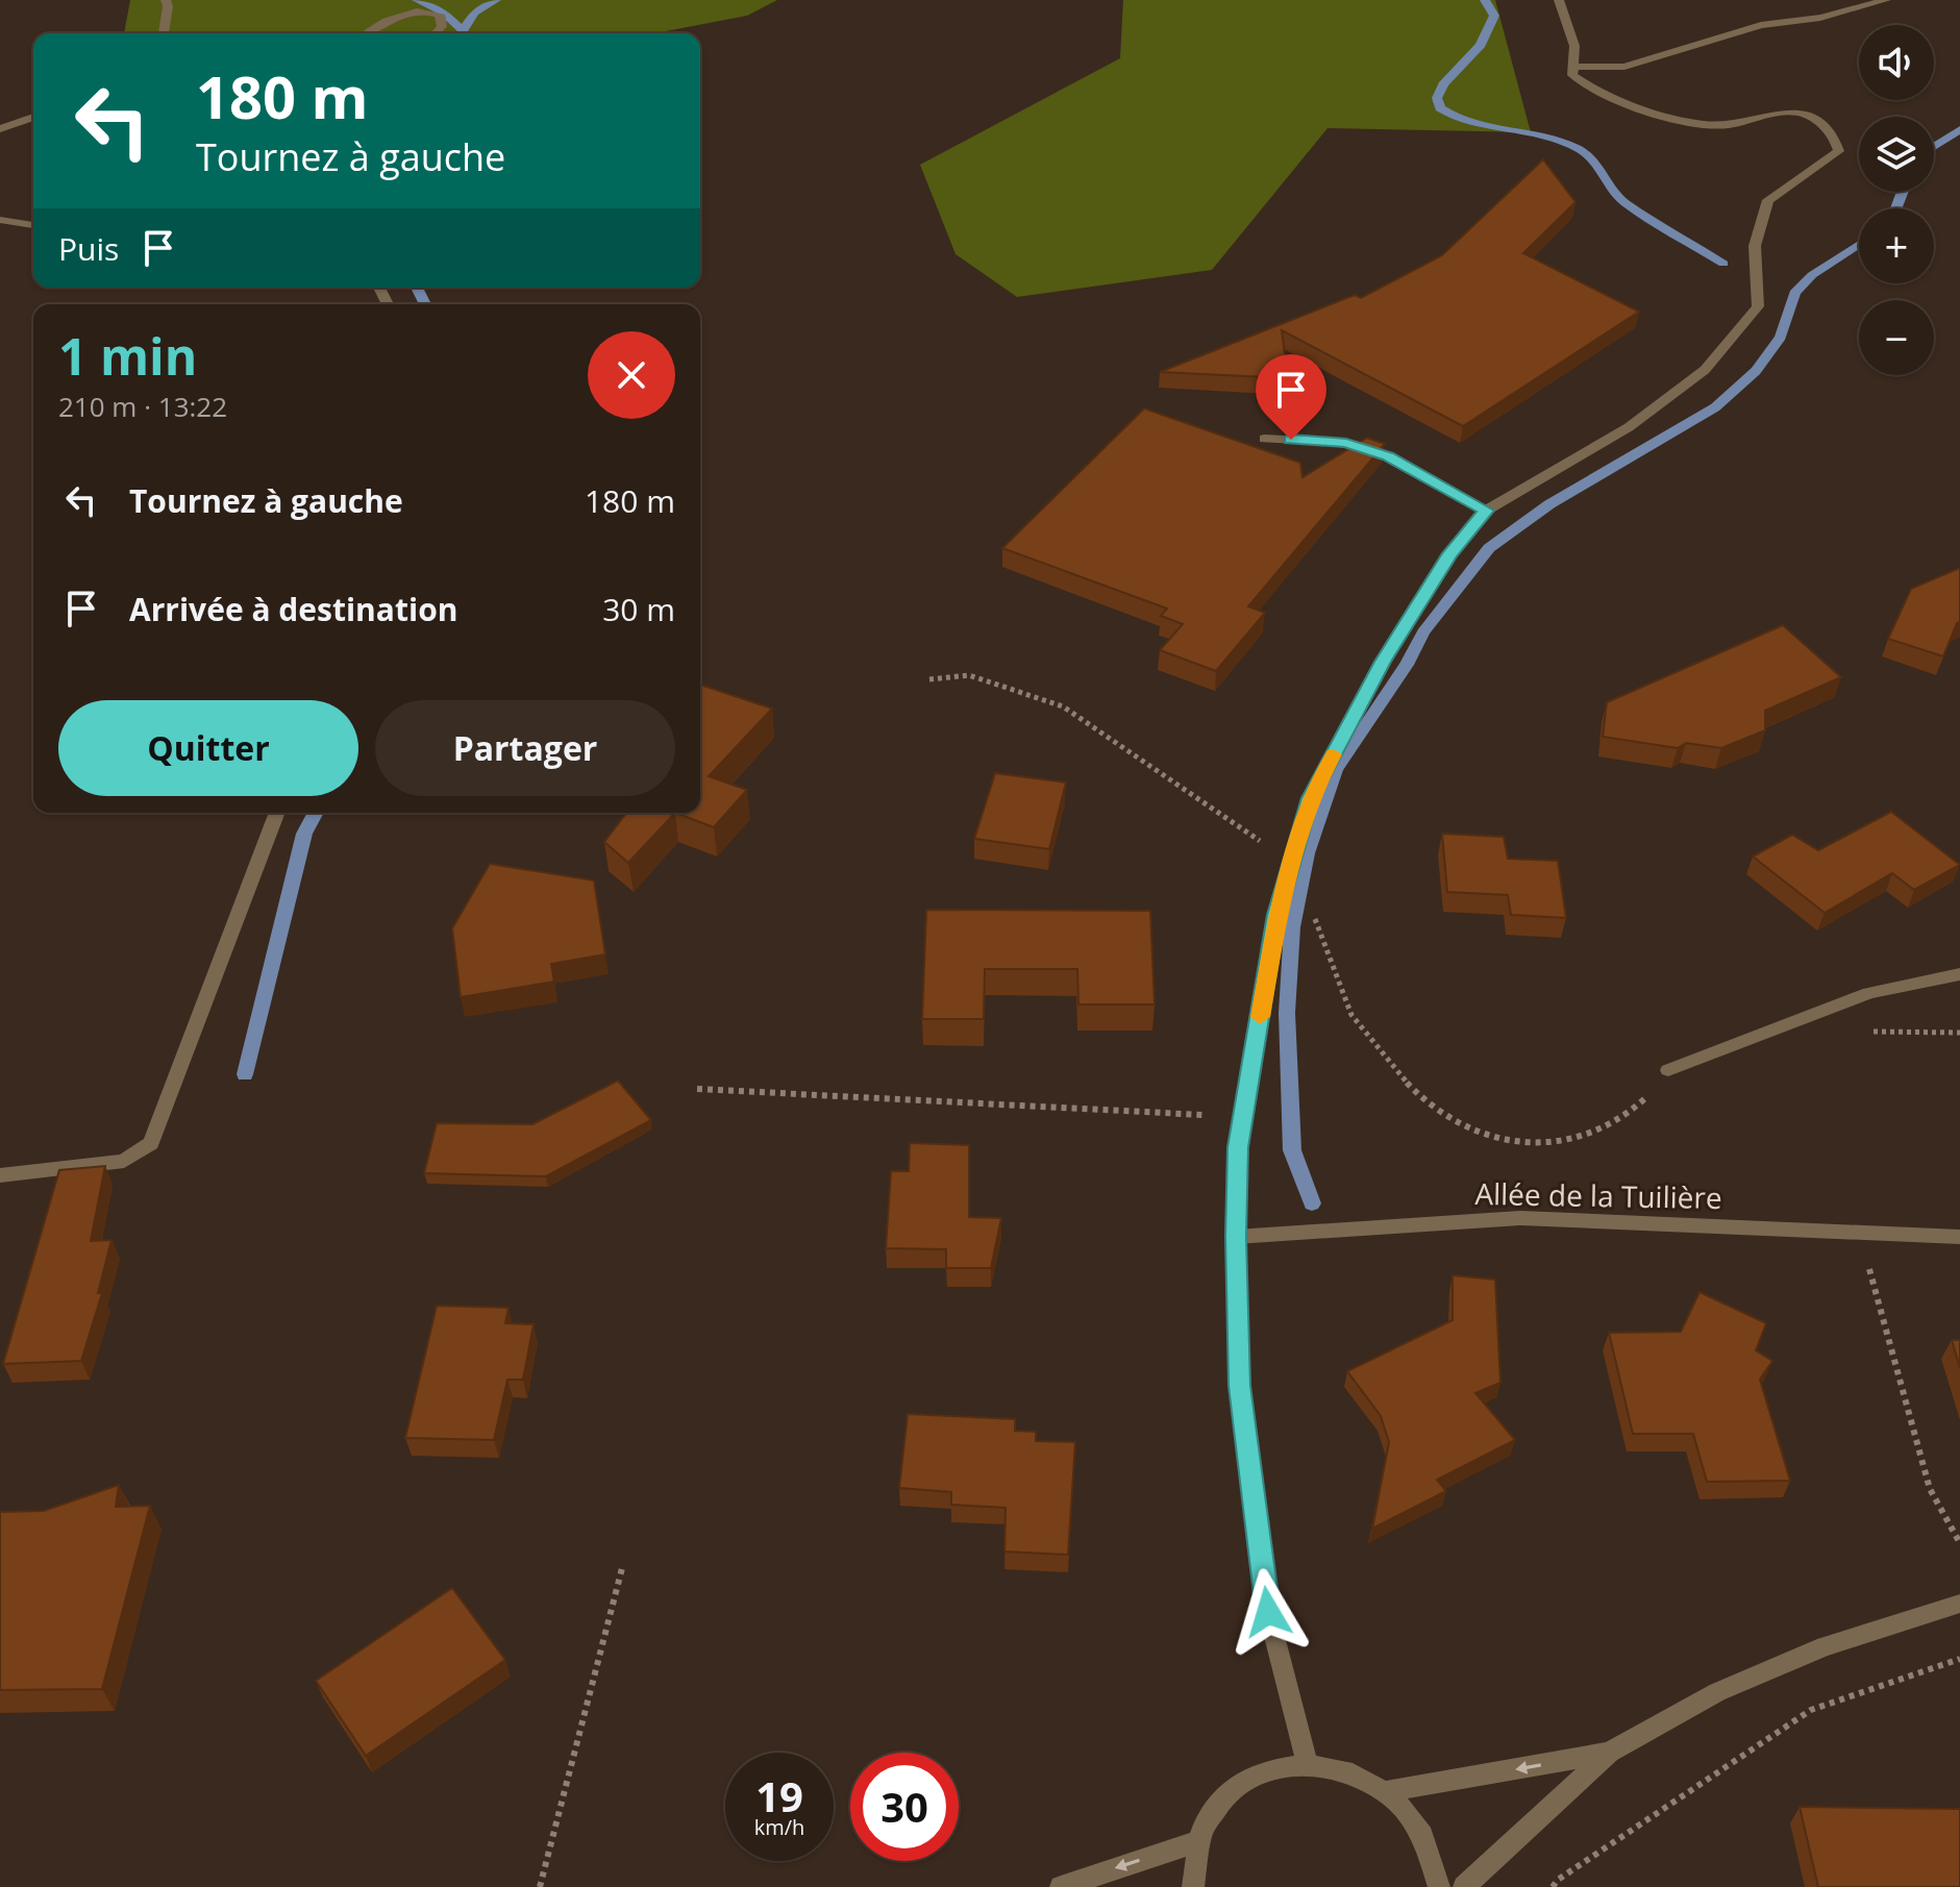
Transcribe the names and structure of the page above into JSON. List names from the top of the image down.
{
  "streets": {
    "street": ["Allée de la Tuilière"]
  },
  "page": {
    "map_buttons": ["+", "−"],
    "turn": ["180 m", "Tournez à gauche"],
    "then": "Puis",
    "heading": ["1 min", "210 m · 13:22"],
    "list": [
      {
        "name": "Tournez à gauche",
        "value": "180 m"
      },
      {
        "name": "Arrivée à destination",
        "value": "30 m"
      }
    ],
    "buttons": ["Quitter", "Partager"],
    "speed": "19 km/h",
    "limit": "30"
  }
}
